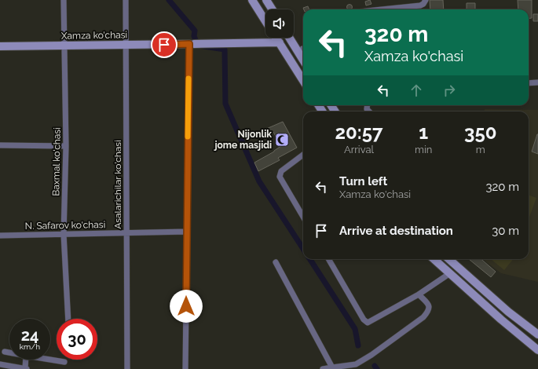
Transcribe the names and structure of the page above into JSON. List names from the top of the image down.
{
  "streets": {
    "main road": ["Xamza ko'chasi"],
    "street": ["Baxmal ko'chasi", "Asalarichilar ko'chasi", "N. Safarov ko'chasi"]
  },
  "crossings": [
    ["Xamza ko'chasi", "Baxmal ko'chasi"],
    ["Xamza ko'chasi", "Asalarichilar ko'chasi"],
    ["Baxmal ko'chasi", "N. Safarov ko'chasi"],
    ["Asalarichilar ko'chasi", "N. Safarov ko'chasi"]
  ],
  "places": {
    "mosque": ["Nijonlik jome masjidi"]
  },
  "page": {
    "turn": ["320 m", "Xamza ko'chasi"],
    "eta": [
      "20:57",
      "Arrival",
      "1",
      "min",
      "350",
      "m"
    ],
    "list": [
      {
        "name": "Turn left",
        "note": "Xamza ko'chasi",
        "value": "320 m"
      },
      {
        "name": "Arrive at destination",
        "value": "30 m"
      }
    ],
    "speed": "24 km/h",
    "limit": "30"
  }
}
